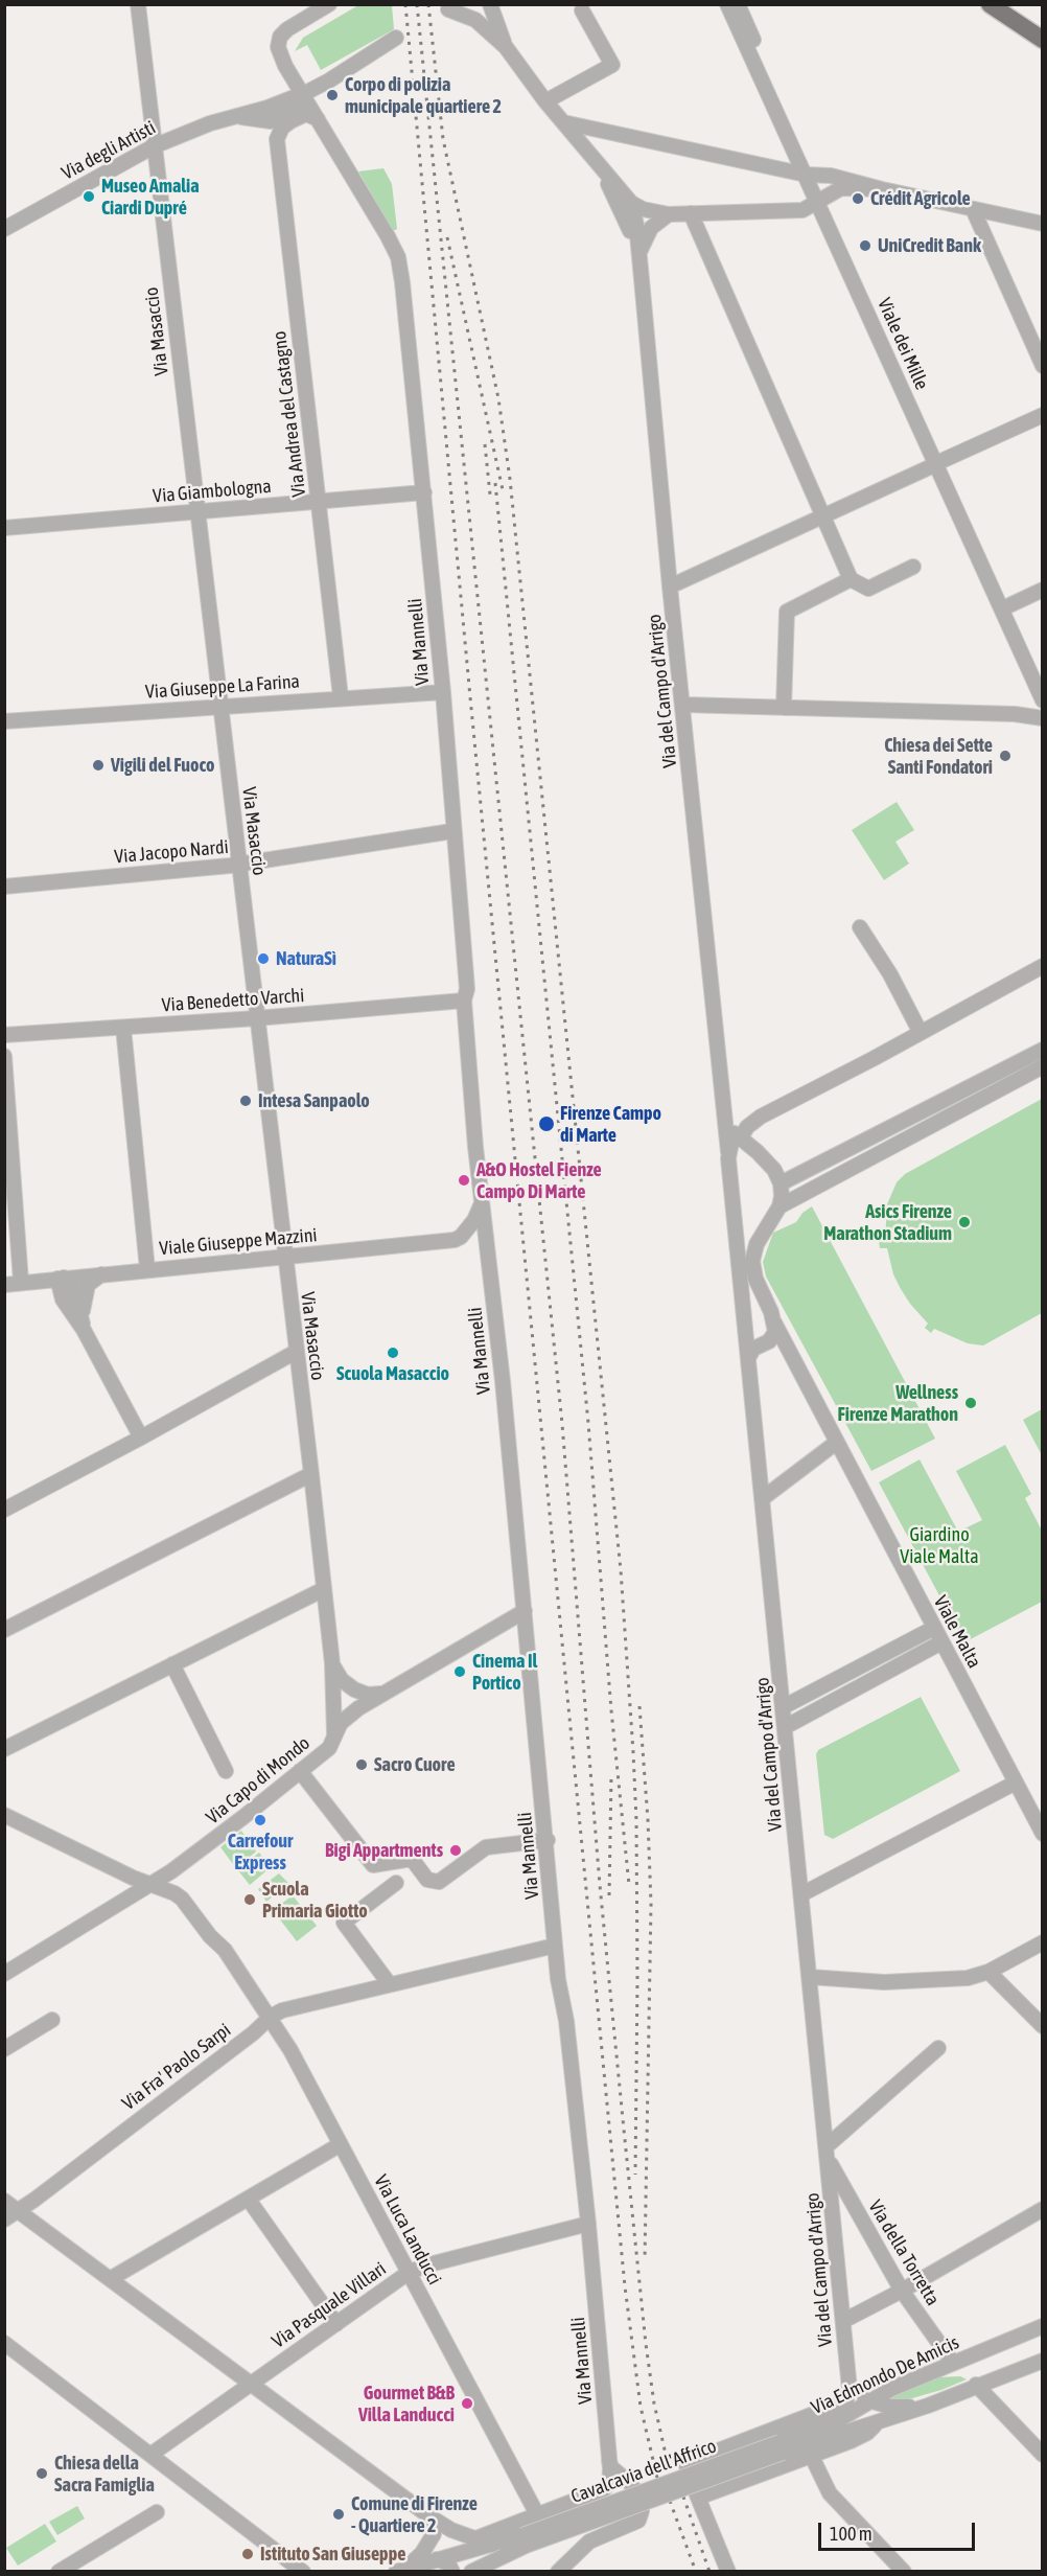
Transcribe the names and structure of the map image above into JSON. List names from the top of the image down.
{
  "streets": {
    "street": [
      "Via degli Artisti",
      "Via Masaccio",
      "Viale dei Mille",
      "Via Andrea del Castagno",
      "Via Giambologna",
      "Via Mannelli",
      "Via Giuseppe La Farina",
      "Via del Campo d'Arrigo",
      "Via Jacopo Nardi",
      "Via Benedetto Varchi",
      "Viale Giuseppe Mazzini",
      "Viale Malta",
      "Via Capo di Mondo",
      "Via Fra' Paolo Sarpi",
      "Via Luca Landucci",
      "Via della Torretta",
      "Via Pasquale Villari",
      "Via Edmondo De Amicis",
      "Cavalcavia dell'Affrico"
    ]
  },
  "crossings": [
    ["Via degli Artisti", "Via Masaccio"],
    ["Via degli Artisti", "Via Mannelli"],
    ["Via Masaccio", "Via Giambologna"],
    ["Via Masaccio", "Via Giuseppe La Farina"],
    ["Via Masaccio", "Via Jacopo Nardi"],
    ["Via Masaccio", "Via Benedetto Varchi"],
    ["Via Masaccio", "Viale Giuseppe Mazzini"],
    ["Via Masaccio", "Via Capo di Mondo"],
    ["Via Andrea del Castagno", "Via Giambologna"],
    ["Via Andrea del Castagno", "Via Mannelli"],
    ["Via Andrea del Castagno", "Via Giuseppe La Farina"],
    ["Via Giambologna", "Via Mannelli"],
    ["Via Mannelli", "Via Giuseppe La Farina"],
    ["Via Mannelli", "Via Jacopo Nardi"],
    ["Via Mannelli", "Via Benedetto Varchi"],
    ["Via Mannelli", "Via Capo di Mondo"],
    ["Via Mannelli", "Via Fra' Paolo Sarpi"],
    ["Via Mannelli", "Via Luca Landucci"],
    ["Via Mannelli", "Via Pasquale Villari"],
    ["Via del Campo d'Arrigo", "Via della Torretta"],
    ["Via del Campo d'Arrigo", "Via Edmondo De Amicis"],
    ["Via Capo di Mondo", "Via Luca Landucci"],
    ["Via Fra' Paolo Sarpi", "Via Luca Landucci"],
    ["Via Luca Landucci", "Via Pasquale Villari"],
    ["Via della Torretta", "Via Edmondo De Amicis"],
    ["Via Edmondo De Amicis", "Cavalcavia dell'Affrico"]
  ],
  "parks": ["Giardino Viale Malta"],
  "places": [
    "Corpo di polizia municipale quartiere 2",
    "Museo Amalia Ciardi Dupré",
    "Crédit Agricole",
    "UniCredit Bank",
    "Chiesa dei Sette Santi Fondatori",
    "Vigili del Fuoco",
    "NaturaSì",
    "Intesa Sanpaolo",
    "Firenze Campo di Marte",
    "A&O Hostel Fienze Campo Di Marte",
    "Asics Firenze Marathon Stadium",
    "Scuola Masaccio",
    "Wellness Firenze Marathon",
    "Cinema Il Portico",
    "Sacro Cuore",
    "Carrefour Express",
    "Bigi Appartments",
    "Scuola Primaria Giotto",
    "Gourmet B&B Villa Landucci",
    "Chiesa della Sacra Famiglia",
    "Comune di Firenze - Quartiere 2",
    "Istituto San Giuseppe"
  ],
  "scale_bar": "100 m"
}
